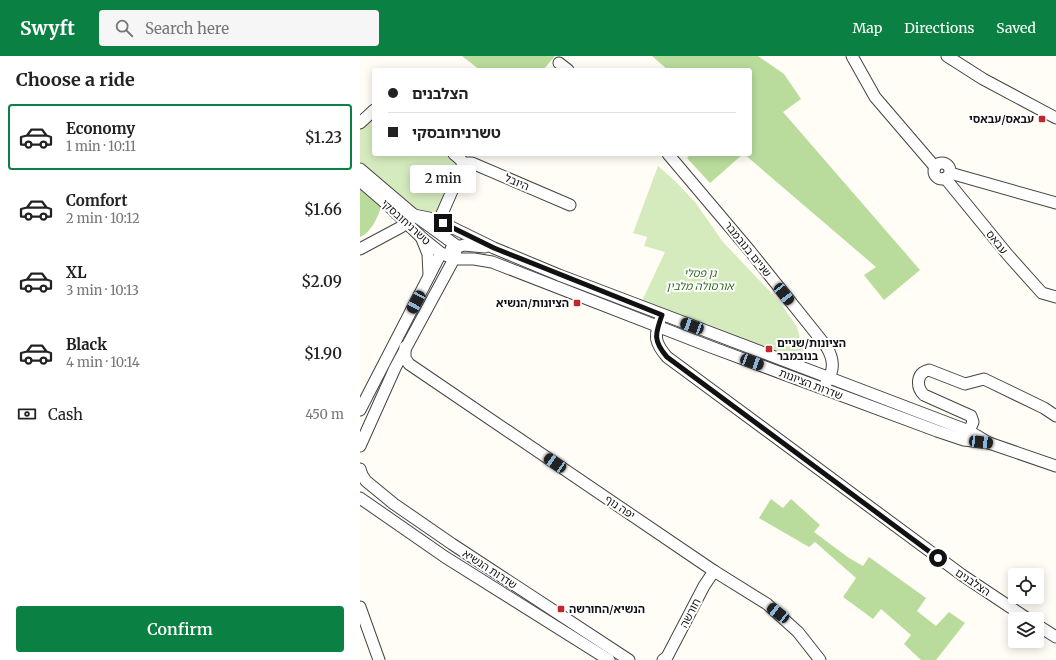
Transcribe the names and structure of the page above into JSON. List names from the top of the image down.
{
  "streets": {
    "street": [
      "היובל",
      "טשרניחובסקי",
      "עבאס",
      "שניים בנובמבר",
      "שדרות הציונות",
      "יפה נוף",
      "שדרות הנשיא",
      "הצלבנים",
      "חורשה"
    ]
  },
  "crossings": [
    ["טשרניחובסקי", "שדרות הציונות"],
    ["שניים בנובמבר", "שדרות הציונות"],
    ["שדרות הציונות", "הצלבנים"],
    ["יפה נוף", "חורשה"]
  ],
  "parks": ["גן פסלי אורסולה מלבין"],
  "places": {
    "transit": [
      "עבאס/עבאסי",
      "הציונות/הנשיא",
      "הציונות/שניים בנובמבר",
      "הנשיא/החורשה"
    ]
  },
  "page": {
    "header": "Swyft",
    "search": "Search here",
    "nav": ["Map", "Directions", "Saved"],
    "heading": "Choose a ride",
    "banner": ["הצלבנים", "טשרניחובסקי"],
    "list": [
      {
        "name": "Economy",
        "note": "1 min · 10:11",
        "value": "$1.23"
      },
      {
        "name": "Comfort",
        "note": "2 min · 10:12",
        "value": "$1.66"
      },
      {
        "name": "XL",
        "note": "3 min · 10:13",
        "value": "$2.09"
      },
      {
        "name": "Black",
        "note": "4 min · 10:14",
        "value": "$1.90"
      }
    ],
    "bubble": "2 min",
    "pay": ["Cash", "450 m"],
    "buttons": "Confirm"
  }
}
